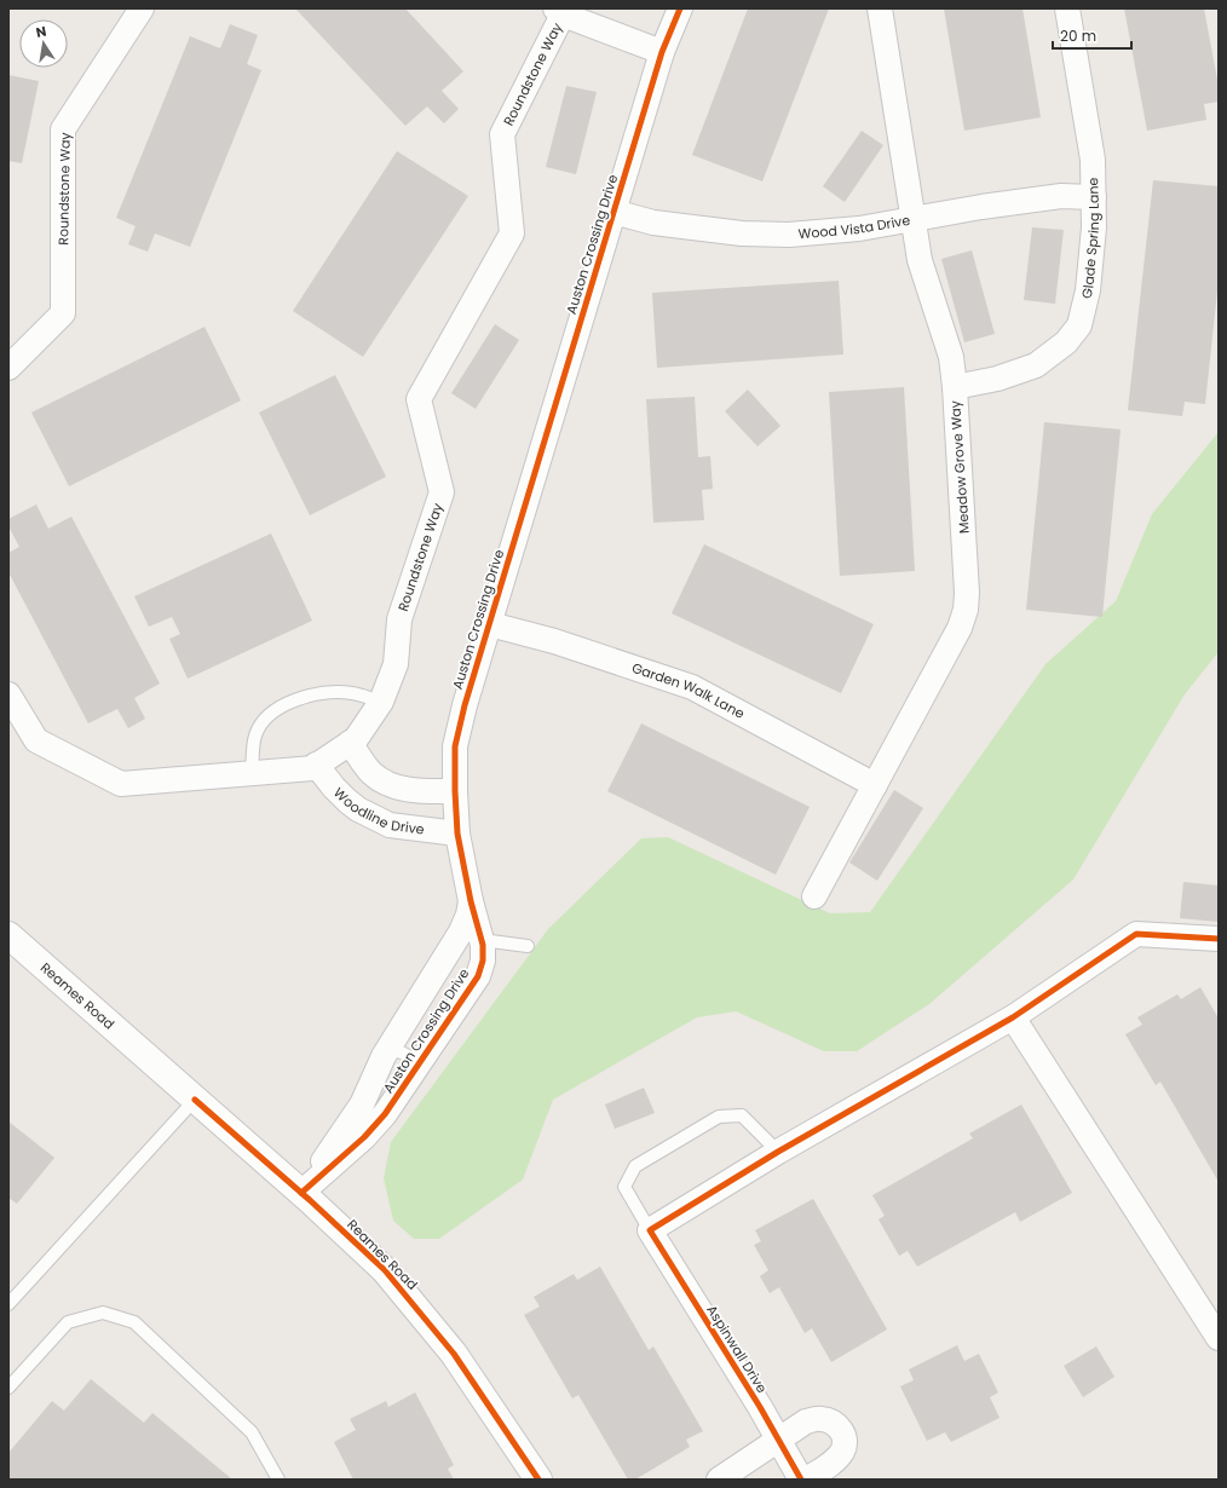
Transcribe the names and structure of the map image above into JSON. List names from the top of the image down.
{
  "streets": {
    "main road": ["Reames Road"],
    "street": [
      "Roundstone Way",
      "Wood Vista Drive",
      "Glade Spring Lane",
      "Auston Crossing Drive",
      "Meadow Grove Way",
      "Garden Walk Lane",
      "Woodline Drive",
      "Aspinwall Drive"
    ]
  },
  "crossings": [
    ["Roundstone Way", "Auston Crossing Drive"],
    ["Roundstone Way", "Woodline Drive"],
    ["Wood Vista Drive", "Glade Spring Lane"],
    ["Wood Vista Drive", "Auston Crossing Drive"],
    ["Wood Vista Drive", "Meadow Grove Way"],
    ["Glade Spring Lane", "Meadow Grove Way"],
    ["Auston Crossing Drive", "Garden Walk Lane"],
    ["Auston Crossing Drive", "Woodline Drive"],
    ["Auston Crossing Drive", "Reames Road"],
    ["Meadow Grove Way", "Garden Walk Lane"]
  ],
  "scale_bar": "20 m",
  "north": "top"
}
